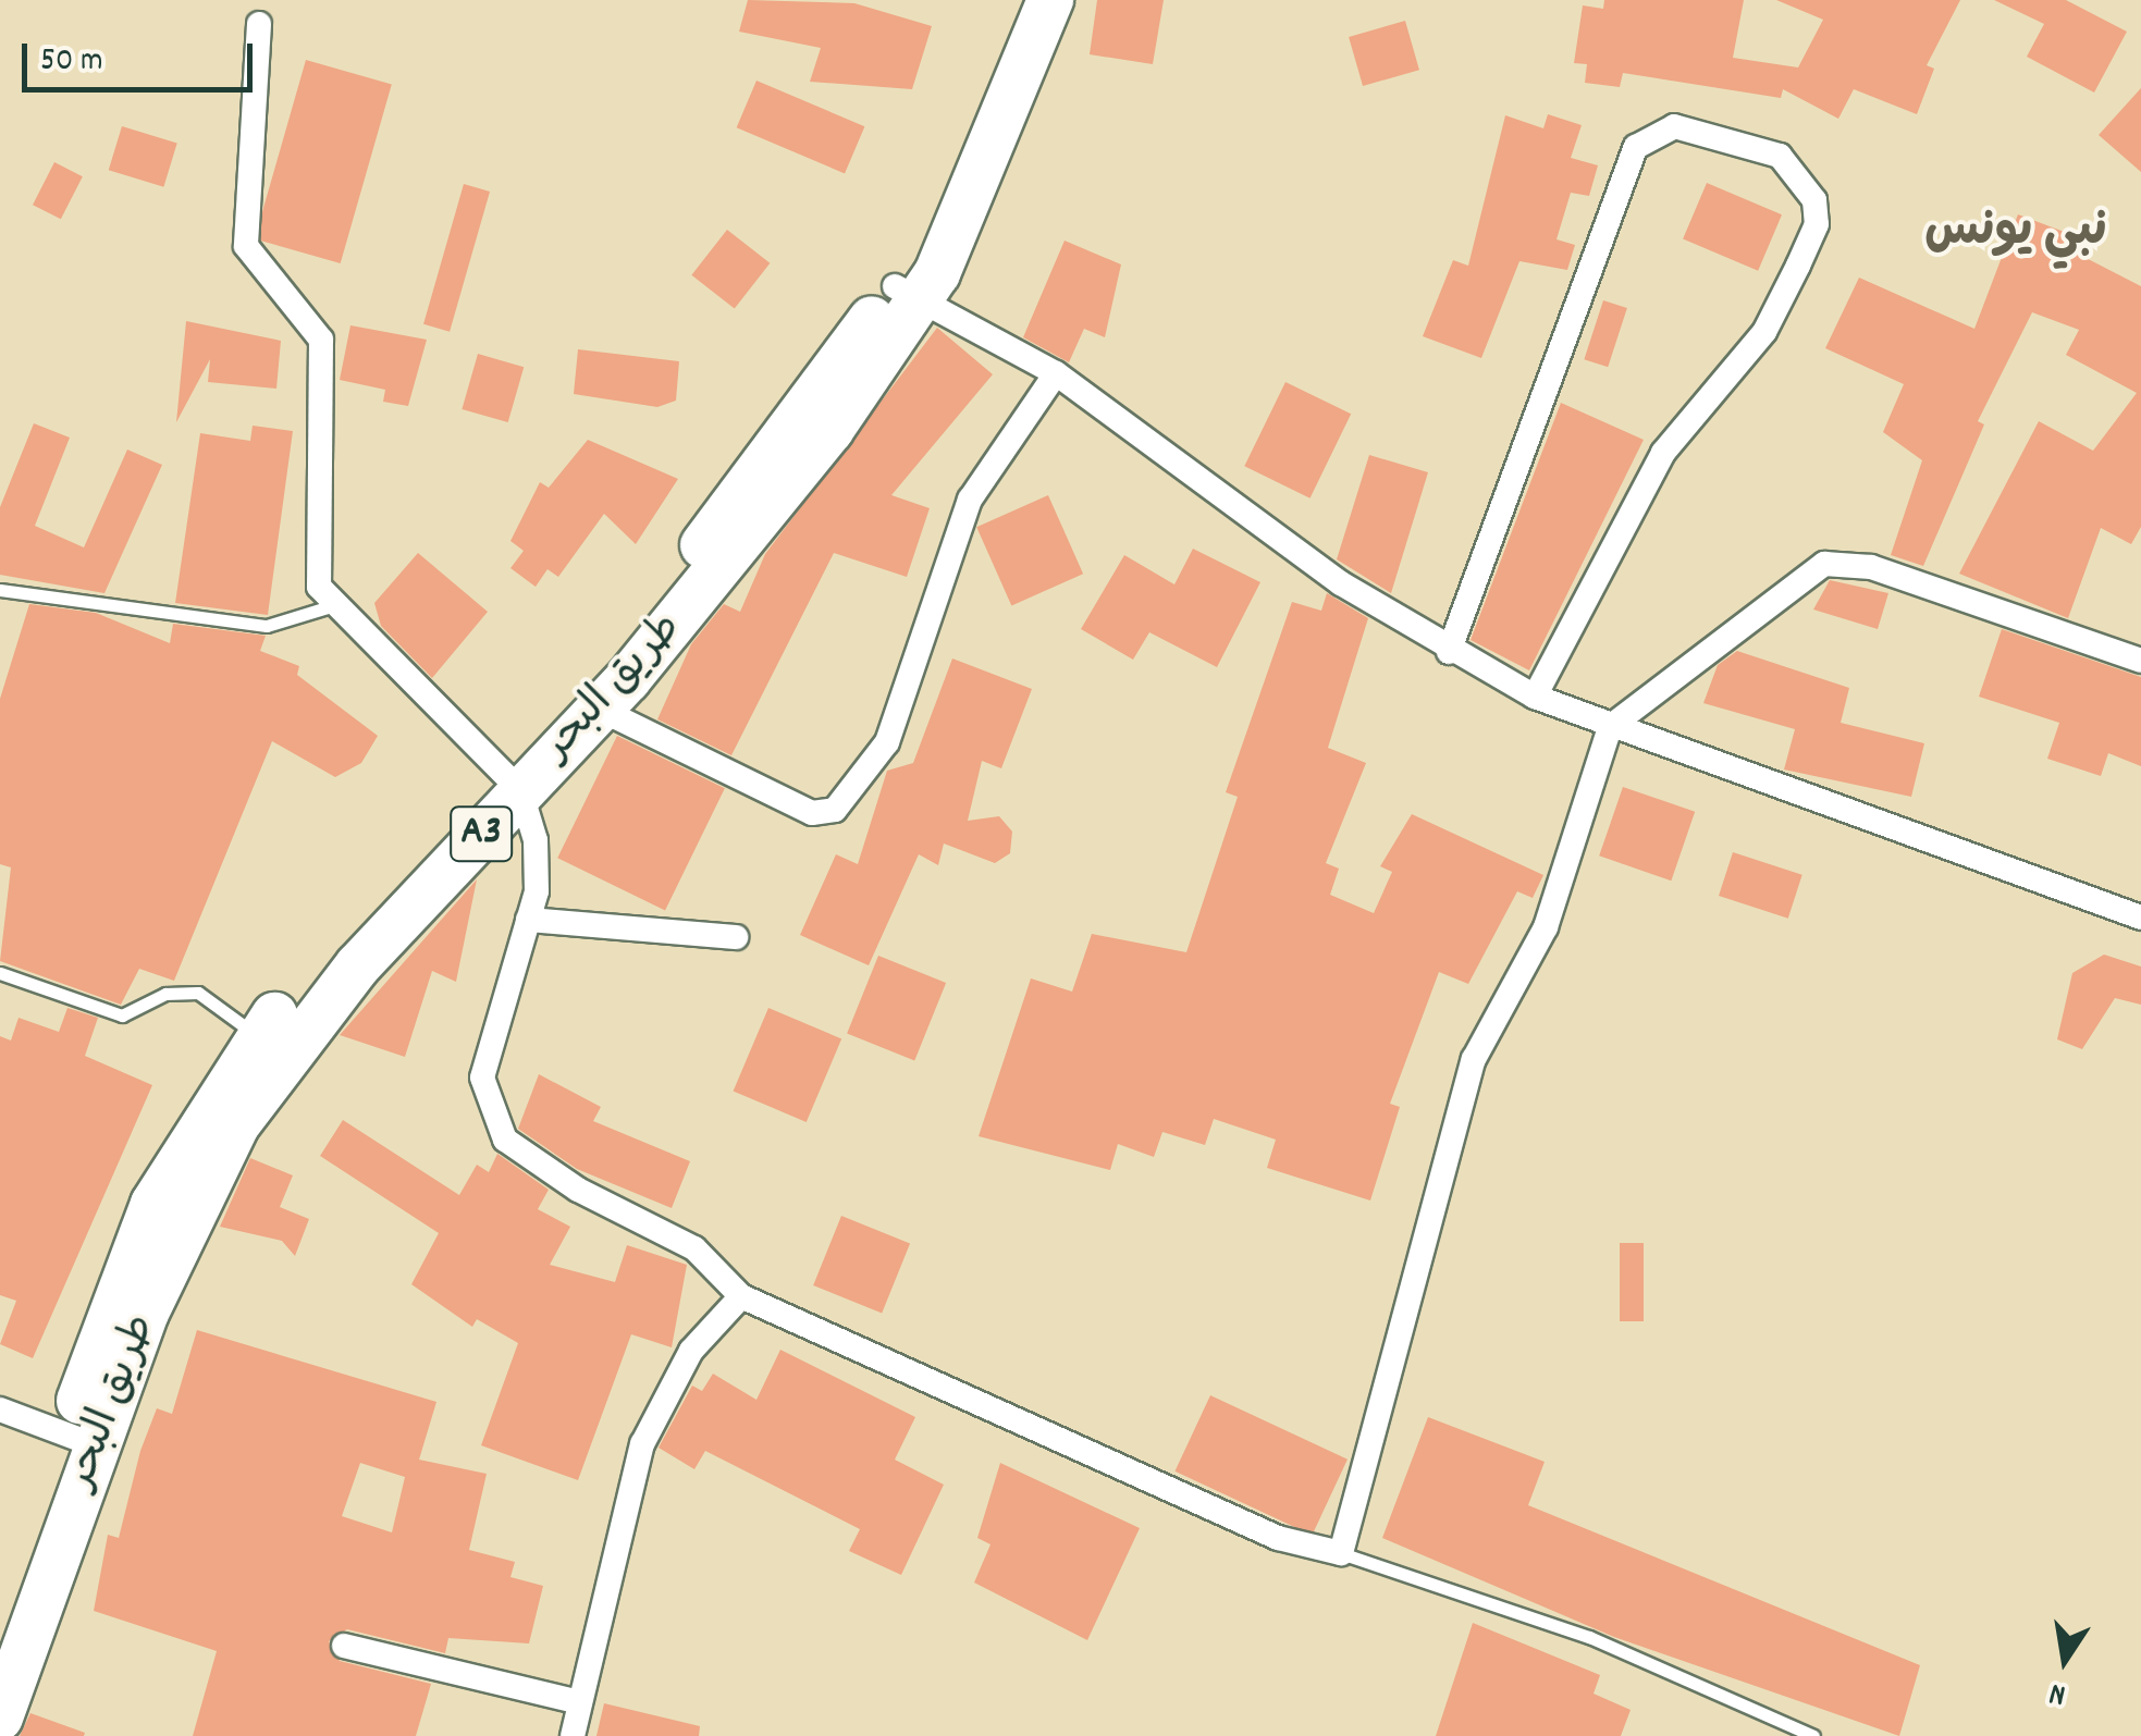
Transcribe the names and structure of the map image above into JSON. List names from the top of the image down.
{
  "streets": {
    "highway": ["طريق البحر", "A3"]
  },
  "districts": ["نبي يونس"],
  "scale_bar": "50 m",
  "north": "bottom"
}
